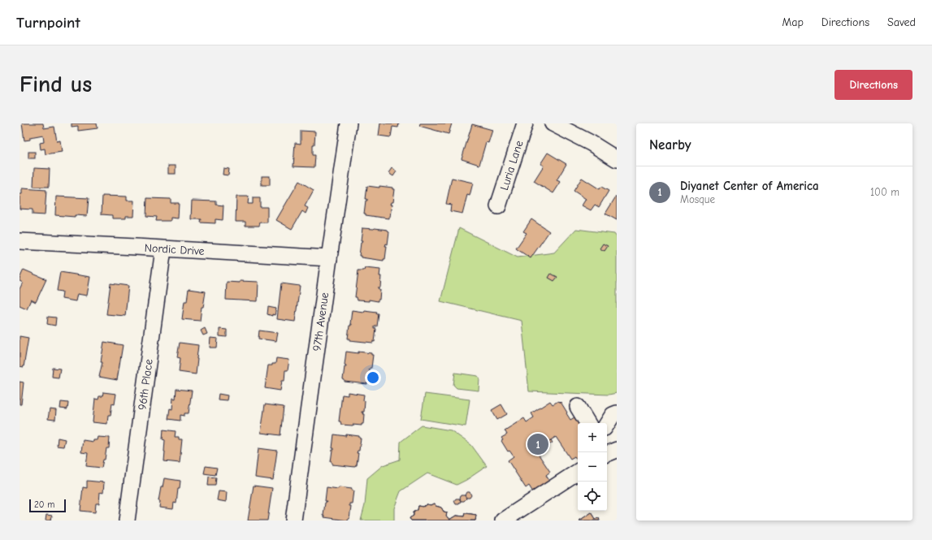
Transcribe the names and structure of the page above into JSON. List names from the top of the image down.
{
  "streets": {
    "street": [
      "Luria Lane",
      "Nordic Drive",
      "97th Avenue",
      "96th Place"
    ]
  },
  "crossings": [
    ["Nordic Drive", "97th Avenue"],
    ["Nordic Drive", "96th Place"]
  ],
  "scale_bar": "20 m",
  "page": {
    "header": "Turnpoint",
    "nav": ["Map", "Directions", "Saved"],
    "buttons": "Directions",
    "title": "Find us",
    "heading": "Nearby",
    "list": [
      {
        "mark": "1",
        "name": "Diyanet Center of America",
        "note": "Mosque",
        "value": "100 m"
      }
    ],
    "map_buttons": ["+", "−"],
    "pins": "1",
    "scale": "20 m"
  }
}
